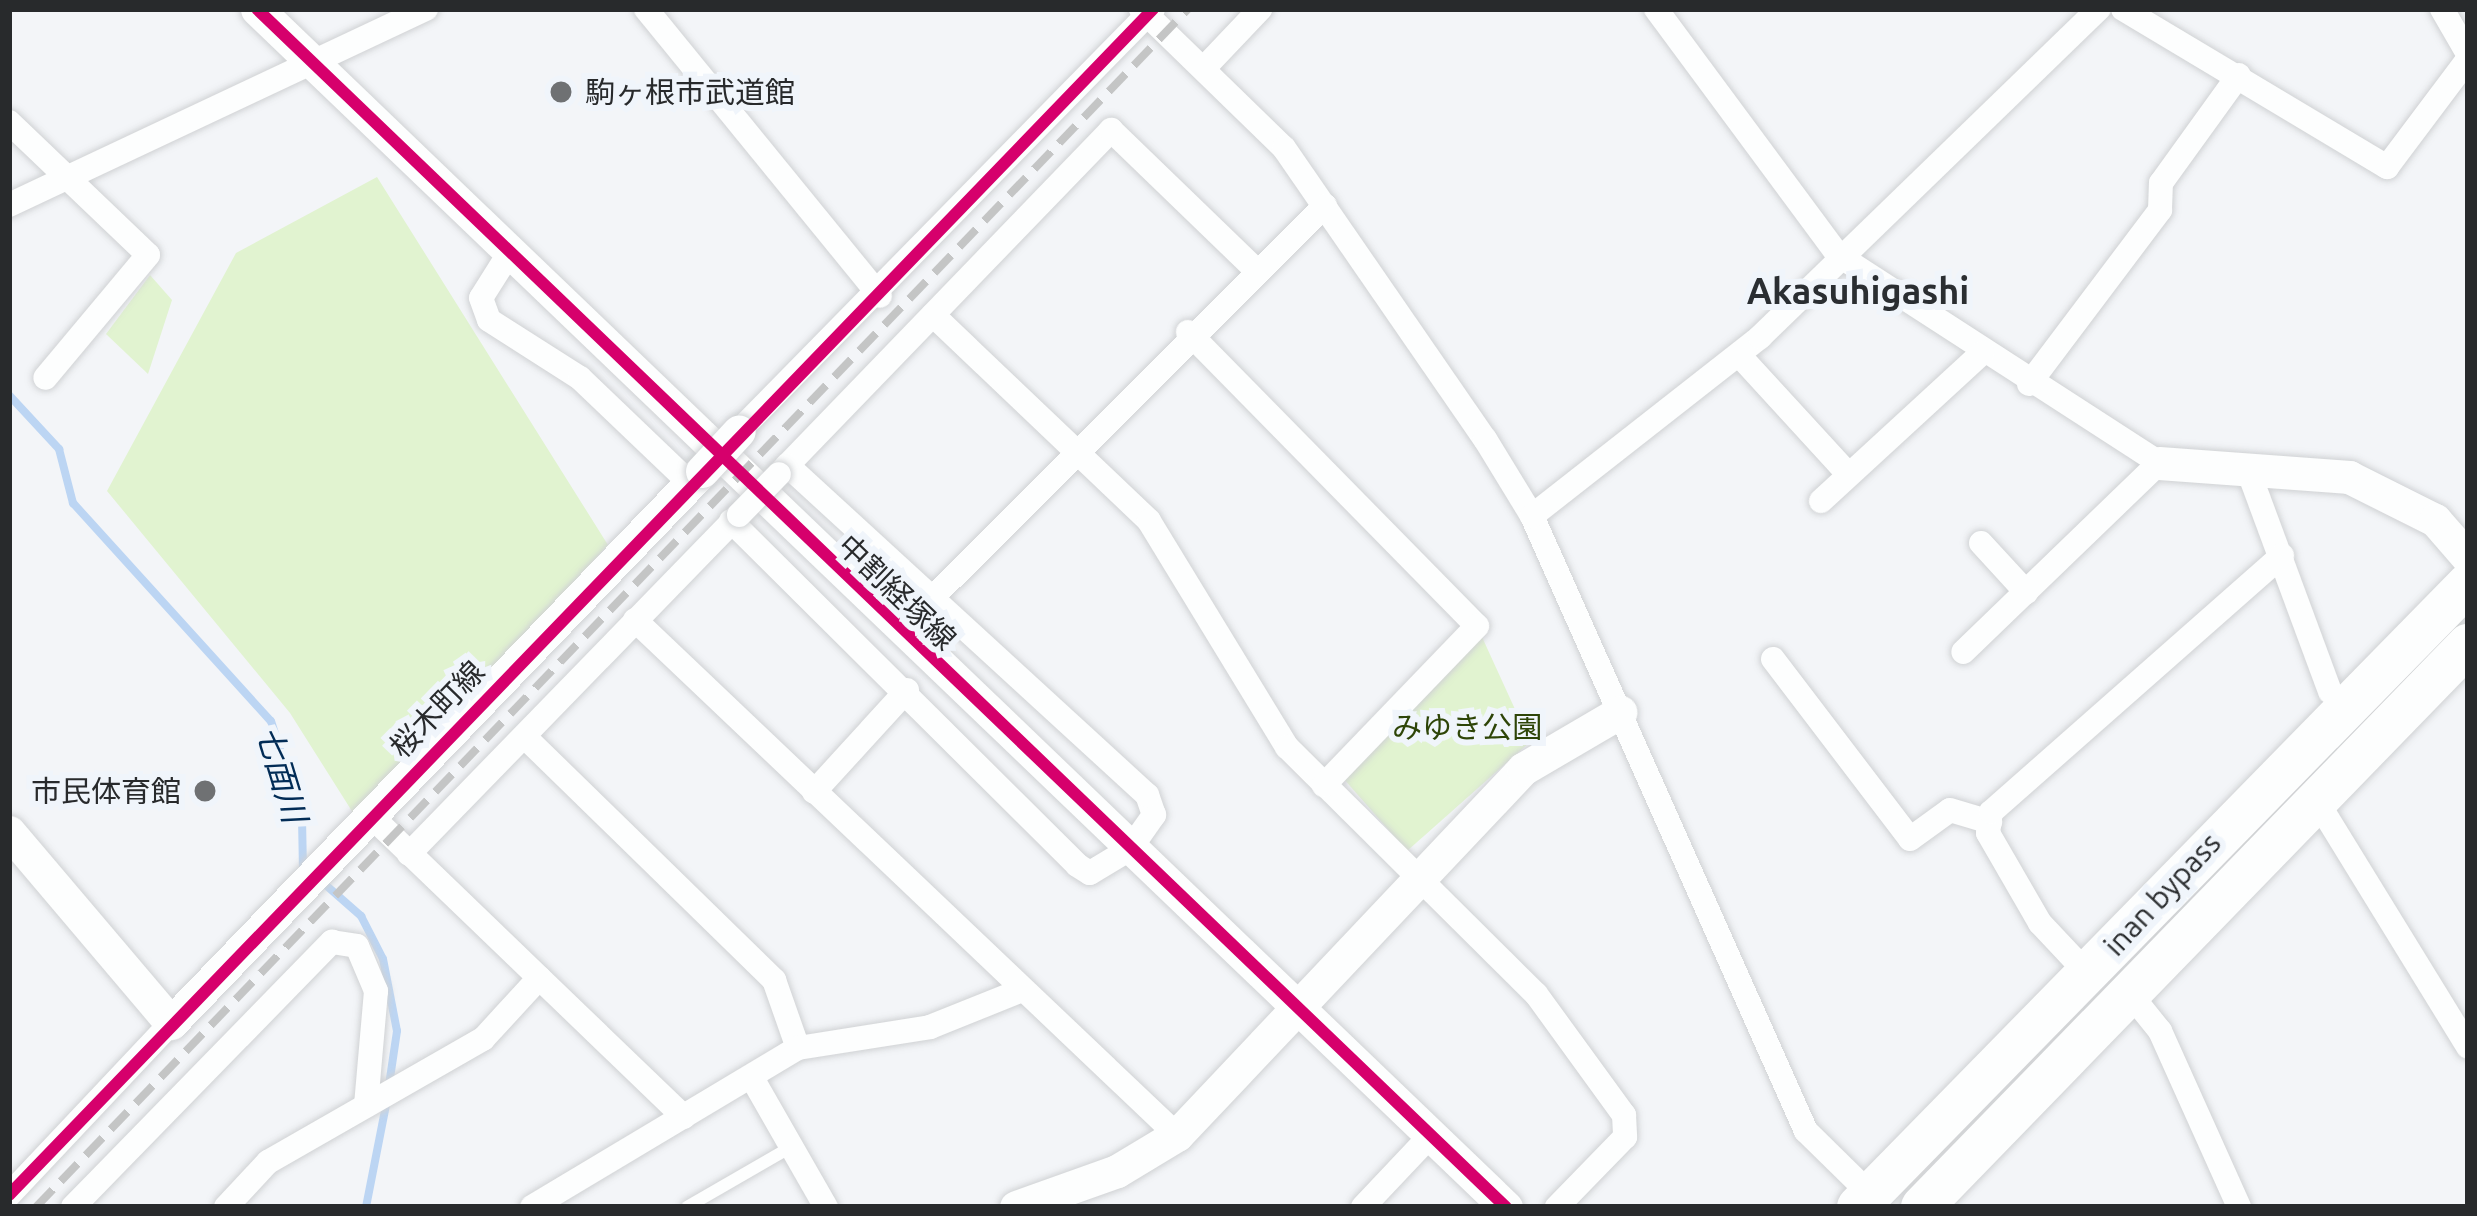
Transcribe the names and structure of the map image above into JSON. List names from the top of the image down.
{
  "streets": {
    "highway": ["inan bypass"],
    "street": ["中割経塚線", "桜木町線"]
  },
  "districts": ["Akasuhigashi"],
  "water": ["七面川"],
  "parks": ["みゆき公園"],
  "places": ["駒ヶ根市武道館", "市民体育館"]
}
